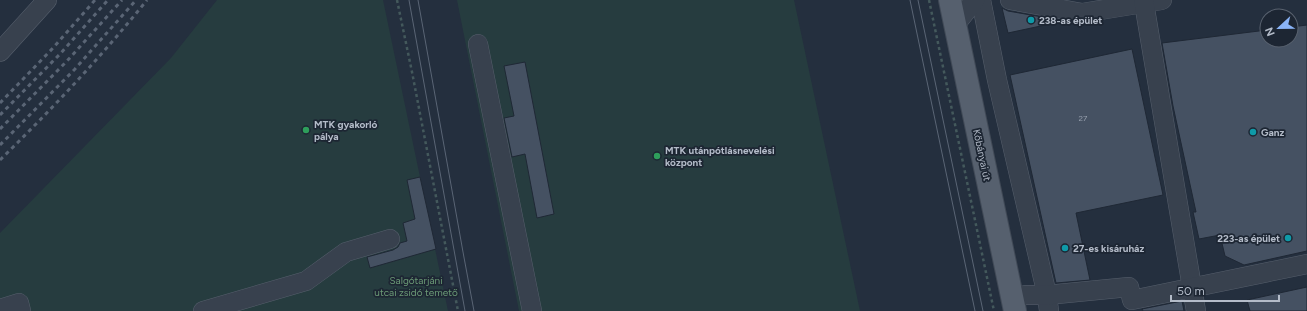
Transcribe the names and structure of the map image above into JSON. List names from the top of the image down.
{
  "streets": {
    "main road": ["Kőbányai út"]
  },
  "parks": ["Salgótarjáni utcai zsidó temető"],
  "places": [
    "238-as épület",
    "MTK gyakorló pálya",
    "Ganz",
    "MTK utánpótlásnevelési központ",
    "223-as épület",
    "27-es kisáruház"
  ],
  "house_numbers": ["27"],
  "scale_bar": "50 m",
  "north": "left"
}
